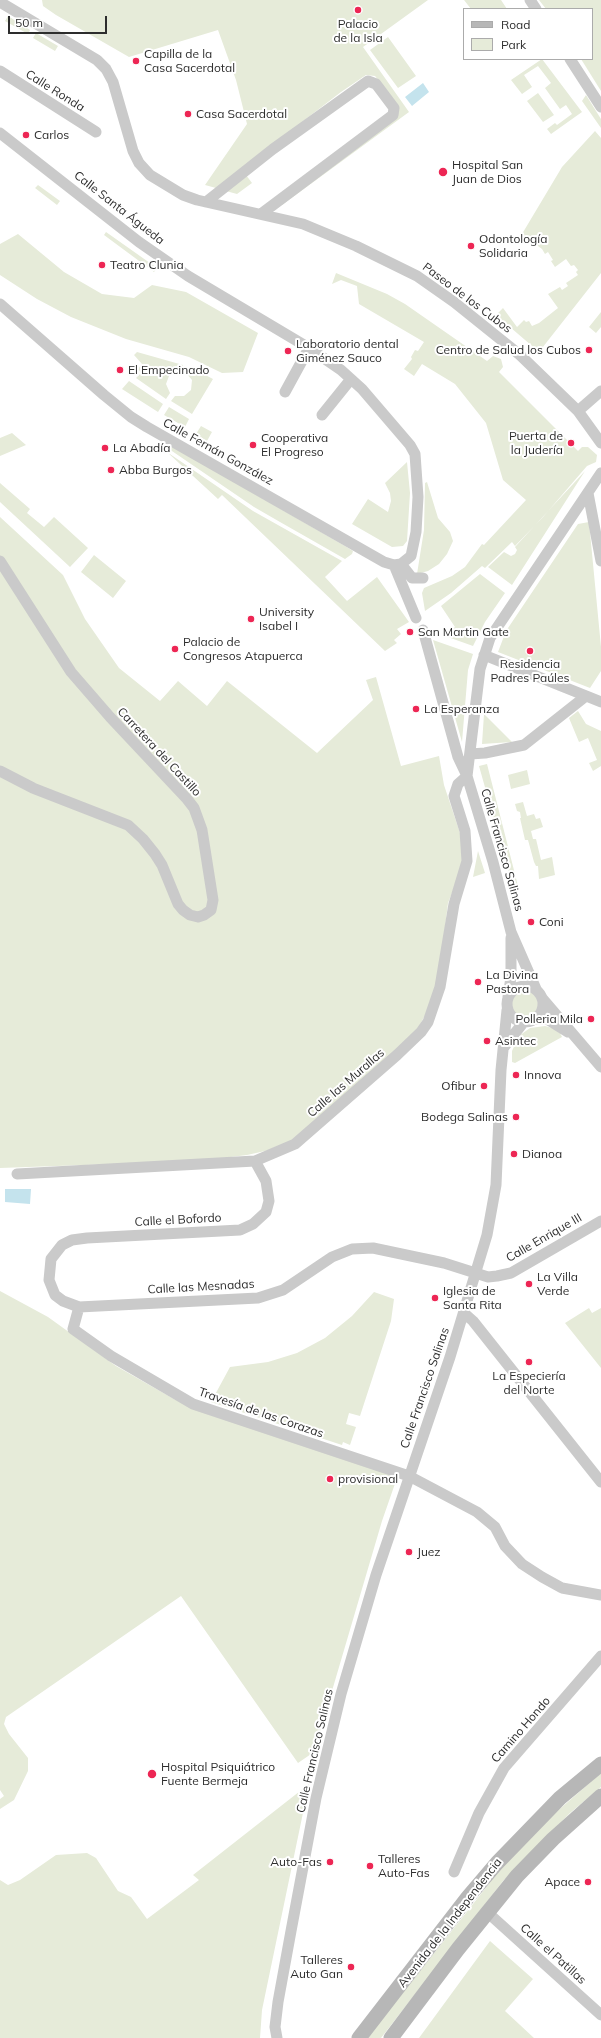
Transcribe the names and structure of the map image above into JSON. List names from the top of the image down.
{
  "streets": {
    "main road": ["Avenida de la Independencia"],
    "street": [
      "Calle Ronda",
      "Calle Santa Águeda",
      "Paseo de los Cubos",
      "Calle Fernán González",
      "Carretera del Castillo",
      "Calle Francisco Salinas",
      "Calle las Murallas",
      "Calle el Bofordo",
      "Calle Enrique III",
      "Calle las Mesnadas",
      "Travesía de las Corazas",
      "Camino Hondo",
      "Calle el Patillas"
    ]
  },
  "crossings": [
    ["Calle Santa Águeda", "Calle Fernán González"],
    ["Calle Francisco Salinas", "Calle las Murallas"],
    ["Calle Francisco Salinas", "Calle Enrique III"],
    ["Calle Francisco Salinas", "Calle las Mesnadas"],
    ["Calle Francisco Salinas", "Travesía de las Corazas"],
    ["Calle las Murallas", "Calle el Bofordo"],
    ["Calle el Bofordo", "Calle las Mesnadas"],
    ["Calle Enrique III", "Calle las Mesnadas"],
    ["Calle las Mesnadas", "Travesía de las Corazas"],
    ["Avenida de la Independencia", "Calle el Patillas"]
  ],
  "places": [
    "Palacio de la Isla",
    "Capilla de la Casa Sacerdotal",
    "Casa Sacerdotal",
    "Carlos",
    "Hospital San Juan de Dios",
    "Odontología Solidaria",
    "Teatro Clunia",
    "Centro de Salud los Cubos",
    "Laboratorio dental Giménez Sauco",
    "El Empecinado",
    "Puerta de la Judería",
    "Cooperativa El Progreso",
    "La Abadía",
    "Abba Burgos",
    "University Isabel I",
    "San Martin Gate",
    "Palacio de Congresos Atapuerca",
    "Residencia Padres Paúles",
    "La Esperanza",
    "Coni",
    "La Divina Pastora",
    "Polleria Mila",
    "Asintec",
    "Innova",
    "Ofibur",
    "Bodega Salinas",
    "Dianoa",
    "La Villa Verde",
    "Iglesia de Santa Rita",
    "La Especiería del Norte",
    "provisional",
    "Juez",
    "Hospital Psiquiátrico Fuente Bermeja",
    "Auto-Fas",
    "Talleres Auto-Fas",
    "Apace",
    "Talleres Auto Gan"
  ],
  "legend": ["Road", "Park"],
  "scale_bar": "50 m"
}
